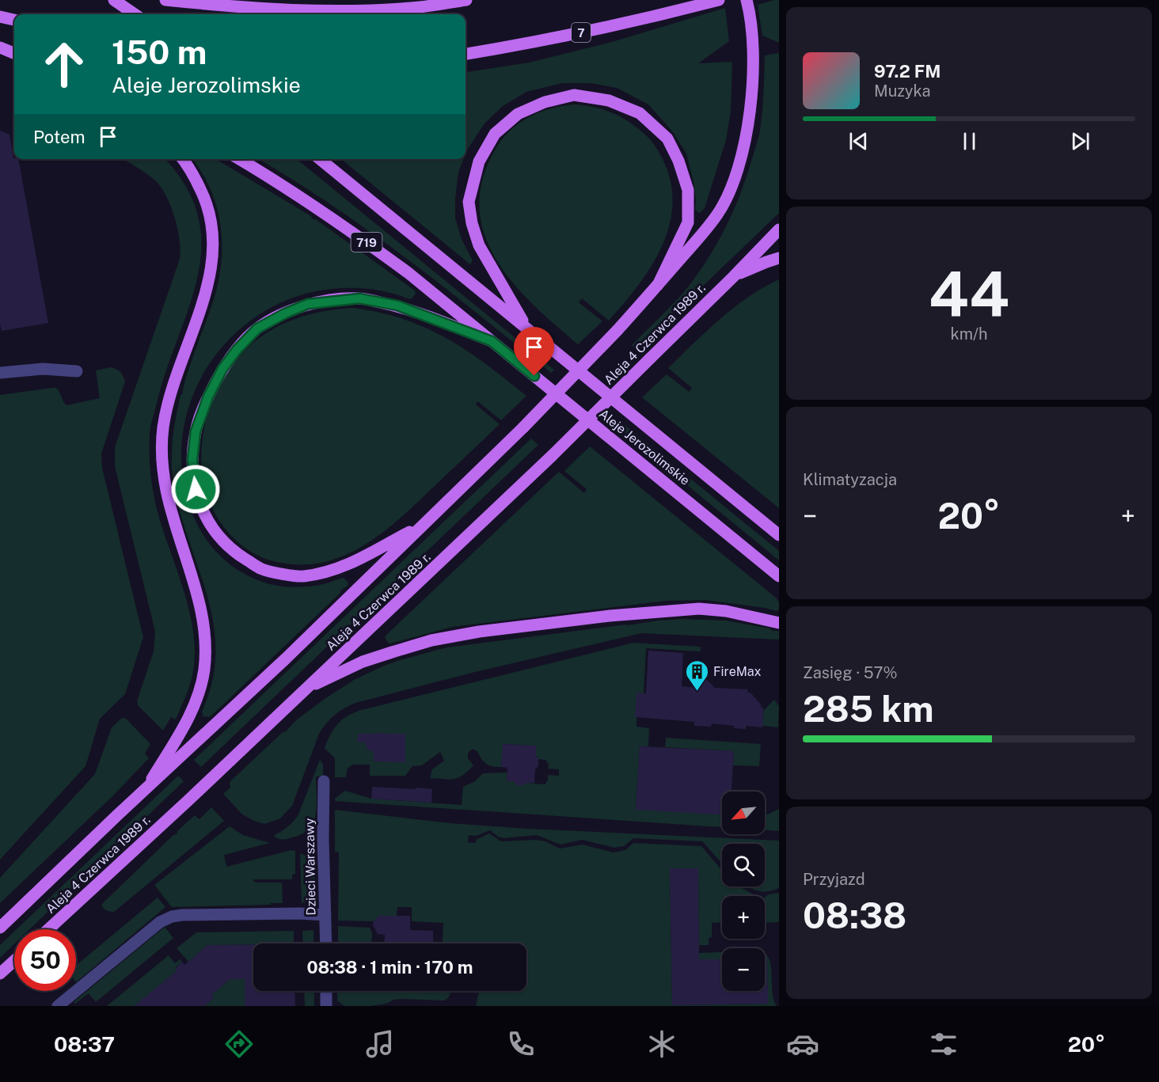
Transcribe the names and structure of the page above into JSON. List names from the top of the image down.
{
  "streets": {
    "main road": [
      "7",
      "719",
      "Aleja 4 Czerwca 1989 r.",
      "Aleje Jerozolimskie"
    ],
    "street": ["Dzieci Warszawy"]
  },
  "crossings": [
    ["719", "Aleje Jerozolimskie"]
  ],
  "places": {
    "building": ["FireMax"]
  },
  "north": "bottom left",
  "page": {
    "turn": ["150 m", "Aleje Jerozolimskie"],
    "song": ["97.2 FM", "Muzyka"],
    "then": "Potem",
    "tile": [
      ["44", "km/h"],
      "Klimatyzacja",
      ["Zasięg · 57%", "285 km"],
      ["Przyjazd", "08:38"]
    ],
    "heat": ["−", "20°", "+"],
    "map_buttons": ["+", "−"],
    "limit": "50",
    "trip": "08:38 · 1 min · 170 m",
    "tabs": ["08:37", "20°"]
  }
}
